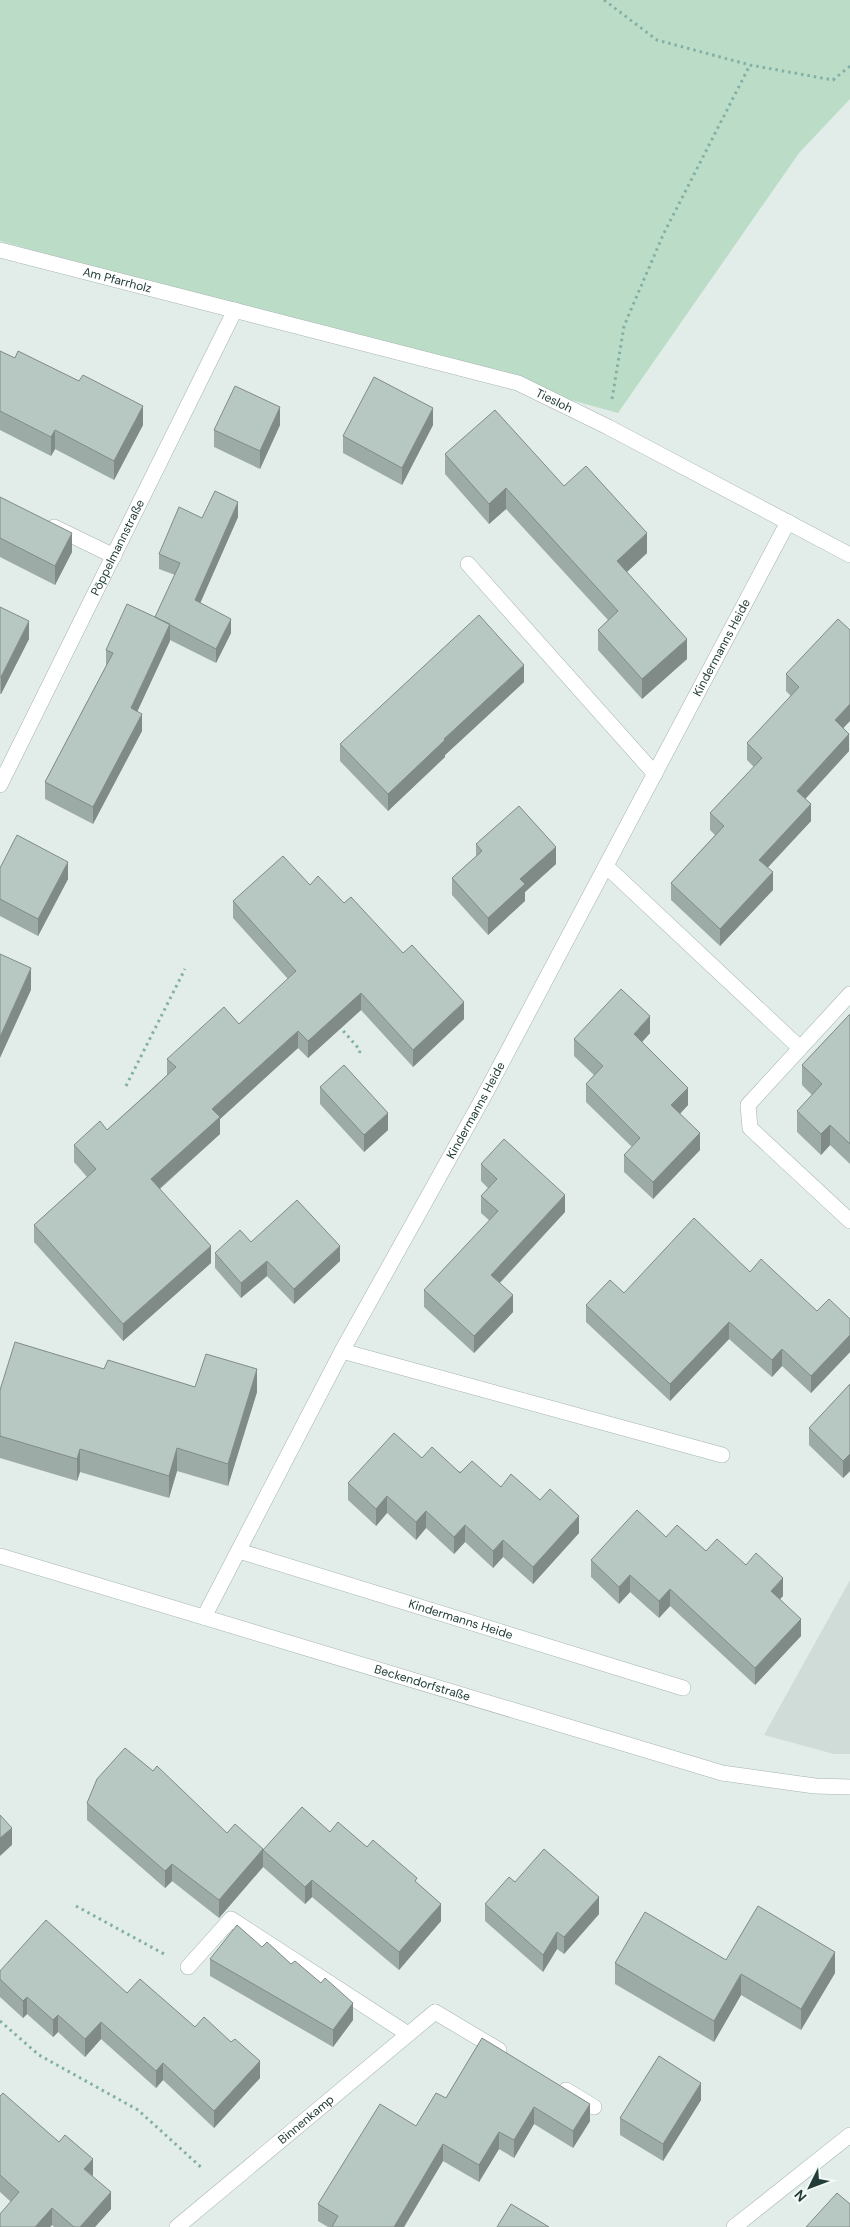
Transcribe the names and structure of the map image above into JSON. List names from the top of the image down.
{
  "streets": {
    "street": [
      "Am Pfarrholz",
      "Tiesloh",
      "Pöppelmannstraße",
      "Kindermanns Heide",
      "Beckendorfstraße",
      "Binnenkamp"
    ]
  },
  "crossings": [
    ["Am Pfarrholz", "Tiesloh"],
    ["Am Pfarrholz", "Pöppelmannstraße"],
    ["Tiesloh", "Pöppelmannstraße"],
    ["Tiesloh", "Kindermanns Heide"],
    ["Kindermanns Heide", "Beckendorfstraße"]
  ],
  "north": "bottom left"
}
